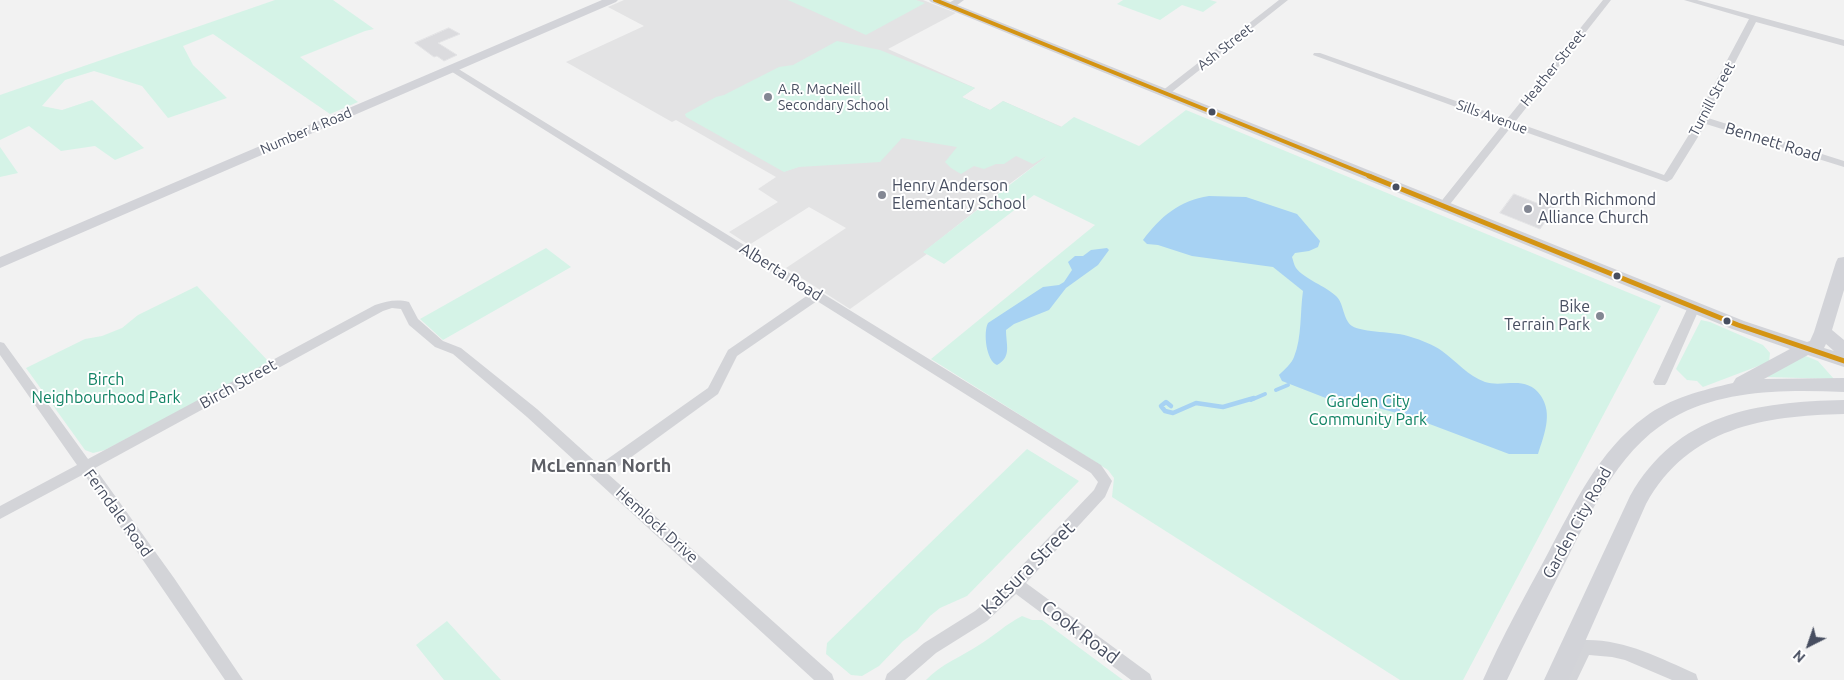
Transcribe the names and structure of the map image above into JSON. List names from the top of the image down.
{
  "streets": {
    "main road": ["Number 4 Road", "Garden City Road"],
    "street": [
      "Ash Street",
      "Heather Street",
      "Turnill Street",
      "Sills Avenue",
      "Bennett Road",
      "Alberta Road",
      "Birch Street",
      "Ferndale Road",
      "Hemlock Drive",
      "Katsura Street",
      "Cook Road"
    ]
  },
  "crossings": [
    ["Heather Street", "Sills Avenue"],
    ["Turnill Street", "Sills Avenue"],
    ["Turnill Street", "Bennett Road"],
    ["Number 4 Road", "Alberta Road"],
    ["Alberta Road", "Katsura Street"],
    ["Birch Street", "Ferndale Road"],
    ["Birch Street", "Hemlock Drive"],
    ["Katsura Street", "Cook Road"]
  ],
  "districts": ["McLennan North"],
  "parks": ["Birch Neighbourhood Park", "Garden City Community Park"],
  "places": [
    "A.R. MacNeill Secondary School",
    "Henry Anderson Elementary School",
    "North Richmond Alliance Church",
    "Bike Terrain Park"
  ],
  "north": "bottom left"
}
